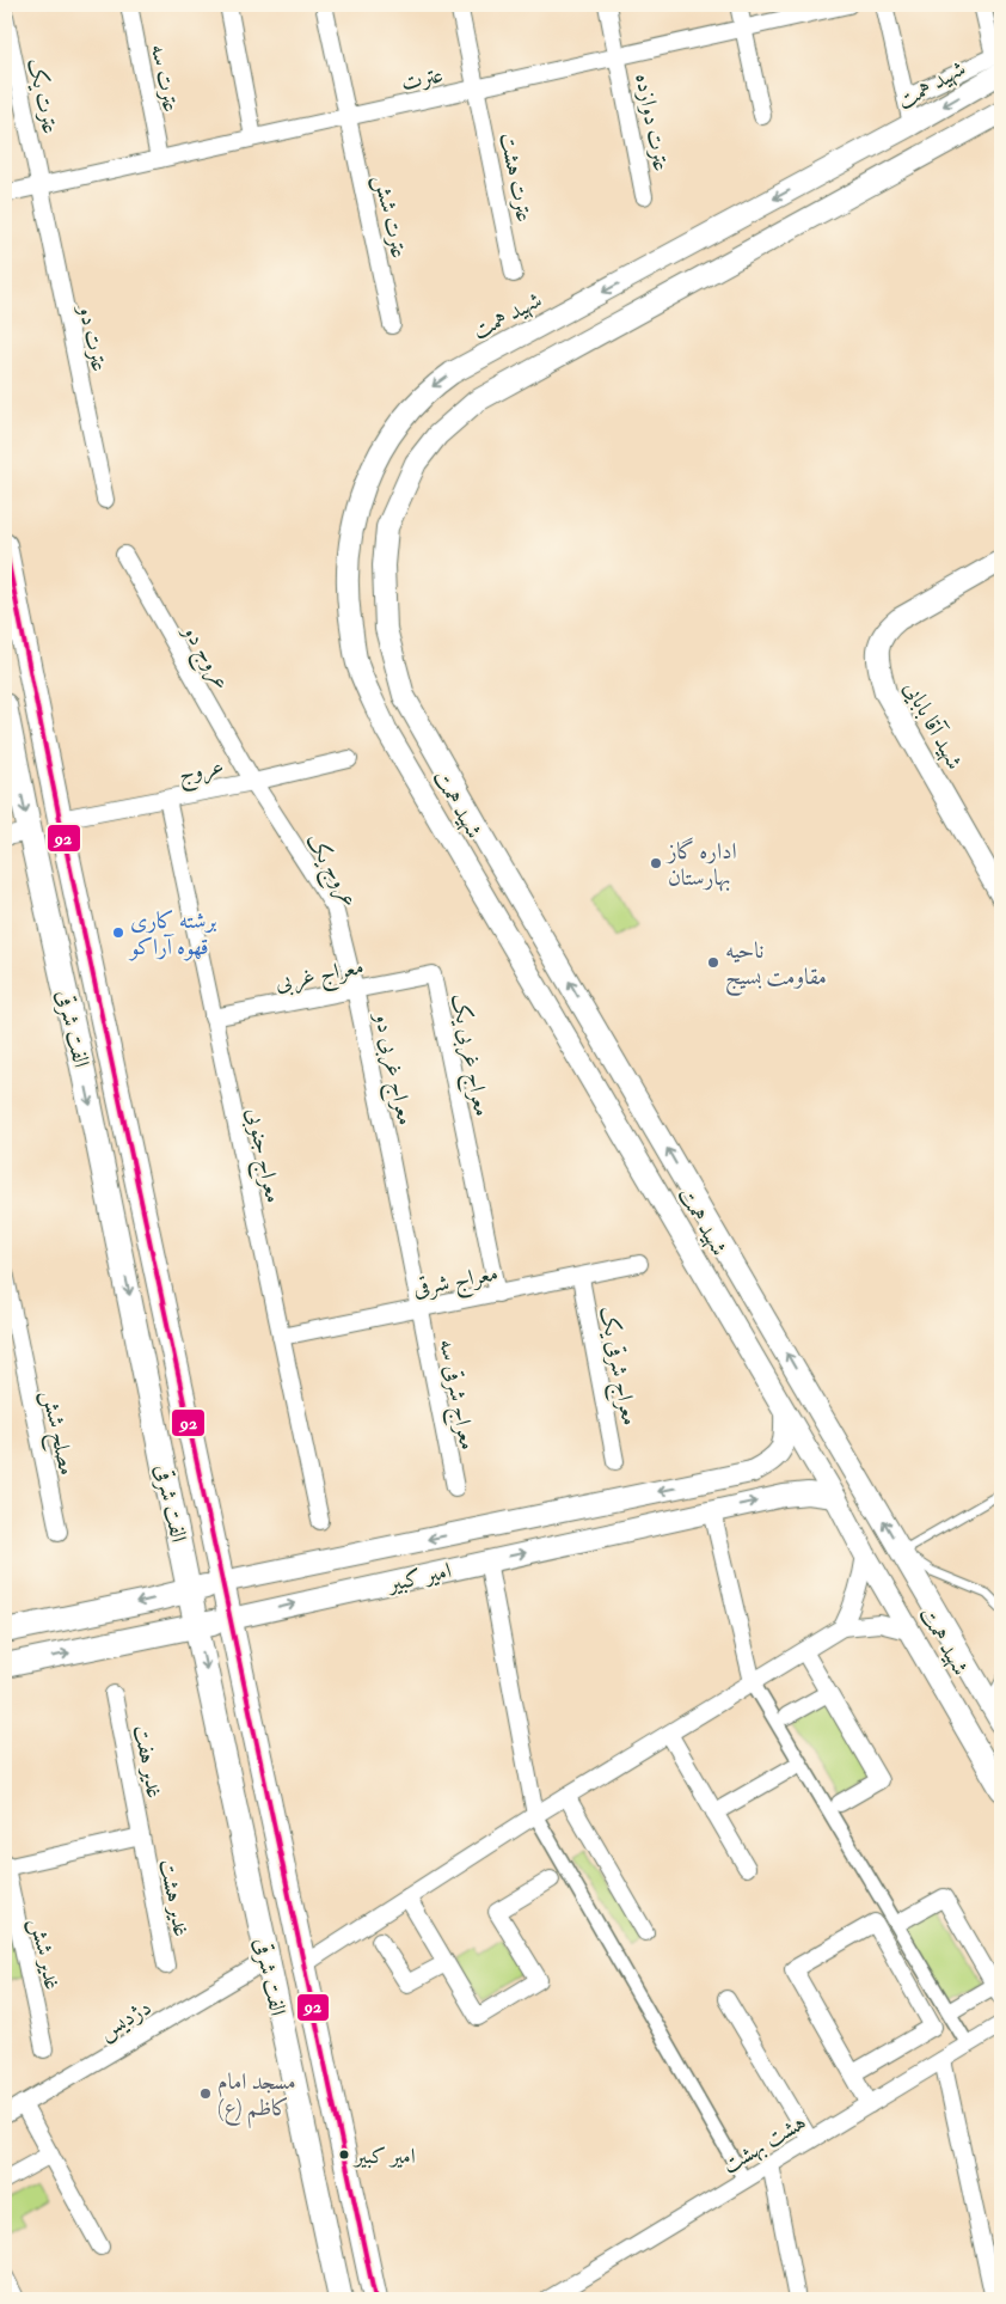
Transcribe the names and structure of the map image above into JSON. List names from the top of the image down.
{
  "streets": {
    "main road": ["الفت شرقی", "امیر کبیر"],
    "street": [
      "عترت سه",
      "عترت",
      "شهید همت",
      "عترت یک",
      "عترت دوازده",
      "عترت هشت",
      "عترت شش",
      "عترت دو",
      "عروج دو",
      "شهید آقا بابایی",
      "عروج",
      "عروج یک",
      "معراج غربی",
      "معراج غربی یک",
      "معراج غربی دو",
      "معراج جنوبی",
      "معراج شرقی",
      "معراج شرقی یک",
      "معراج شرقی سه",
      "مصلح شش",
      "غدیر هفت",
      "غدیر هشت",
      "غدیر شش",
      "دژدیس",
      "هشت بهشت"
    ]
  },
  "crossings": [
    ["عترت سه", "عترت"],
    ["عترت", "عترت یک"],
    ["عترت", "عترت دوازده"],
    ["عترت", "عترت هشت"],
    ["عترت", "عترت شش"],
    ["عترت", "عترت دو"],
    ["شهید همت", "امیر کبیر"],
    ["عترت یک", "عترت دو"],
    ["عروج دو", "عروج"],
    ["عروج دو", "عروج یک"],
    ["عروج", "عروج یک"],
    ["عروج", "الفت شرقی"],
    ["عروج", "معراج جنوبی"],
    ["عروج یک", "معراج غربی"],
    ["عروج یک", "معراج غربی دو"],
    ["معراج غربی", "معراج غربی یک"],
    ["معراج غربی", "معراج غربی دو"],
    ["معراج غربی", "معراج جنوبی"],
    ["الفت شرقی", "امیر کبیر"],
    ["الفت شرقی", "دژدیس"],
    ["معراج غربی یک", "معراج شرقی"],
    ["معراج غربی دو", "معراج شرقی"],
    ["معراج غربی دو", "معراج شرقی سه"],
    ["معراج جنوبی", "معراج شرقی"],
    ["معراج شرقی", "معراج شرقی یک"],
    ["معراج شرقی", "معراج شرقی سه"],
    ["غدیر هفت", "غدیر هشت"]
  ],
  "places": [
    "اداره گاز بهارستان",
    "برشته کاری قهوه آراکو",
    "ناحیه مقاومت بسیج",
    "مسجد امام کاظم (ع)",
    "امیر کبیر"
  ],
  "lines": ["transit line 92"]
}
